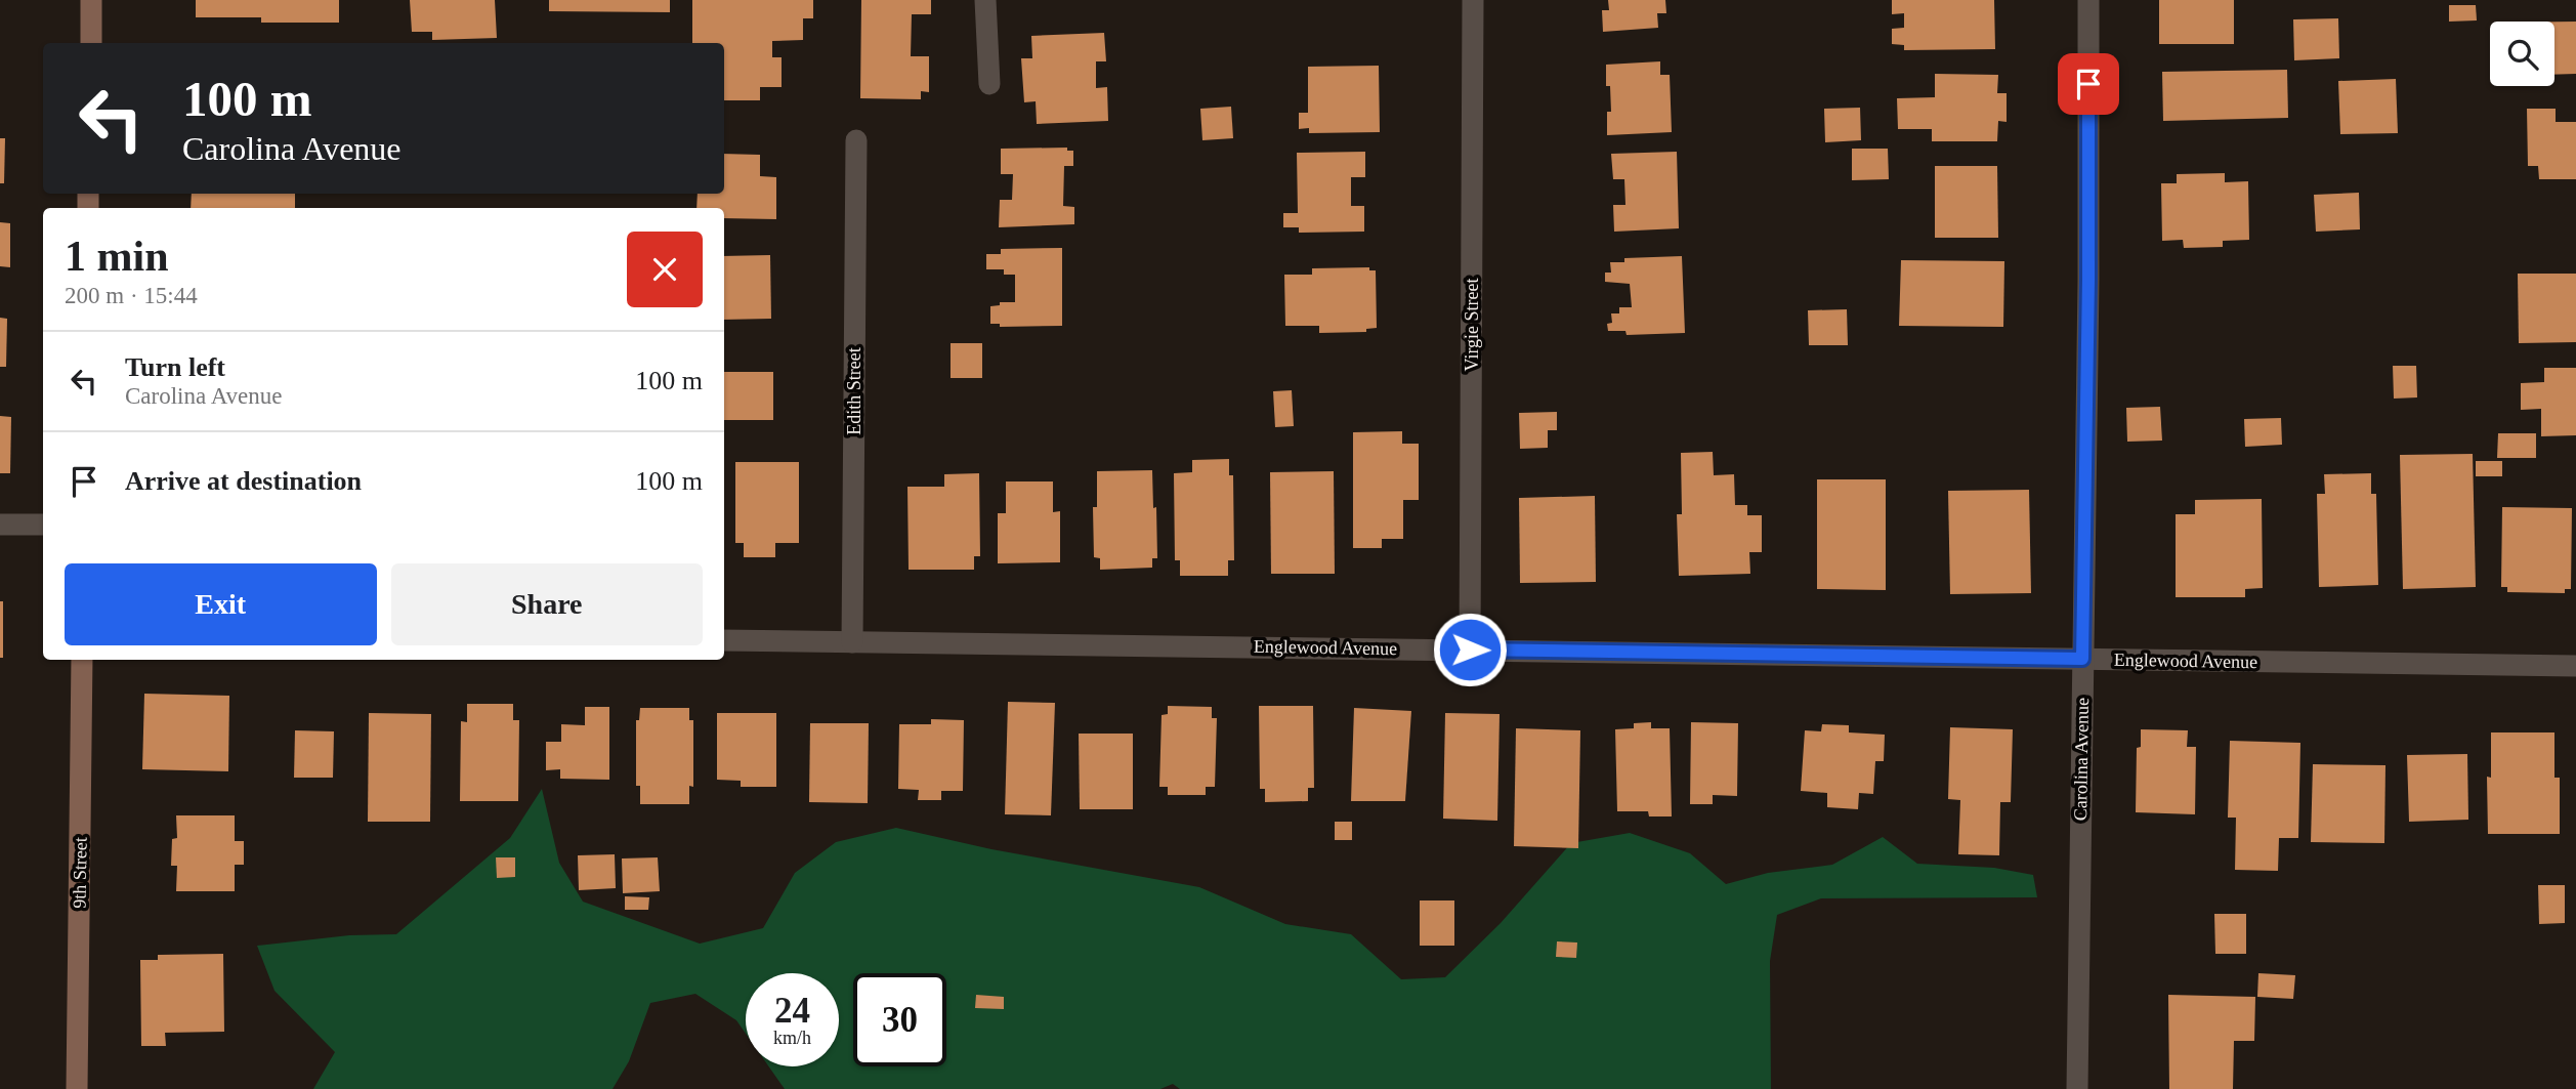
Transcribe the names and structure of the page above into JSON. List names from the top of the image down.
{
  "streets": {
    "street": [
      "Virgie Street",
      "Edith Street",
      "Englewood Avenue",
      "Carolina Avenue",
      "9th Street"
    ]
  },
  "crossings": [
    ["Virgie Street", "Englewood Avenue"],
    ["Edith Street", "Englewood Avenue"],
    ["Englewood Avenue", "Carolina Avenue"]
  ],
  "page": {
    "turn": ["100 m", "Carolina Avenue"],
    "heading": ["1 min", "200 m · 15:44"],
    "list": [
      {
        "name": "Turn left",
        "note": "Carolina Avenue",
        "value": "100 m"
      },
      {
        "name": "Arrive at destination",
        "value": "100 m"
      }
    ],
    "buttons": ["Exit", "Share"],
    "speed": "24 km/h",
    "limit": "30"
  }
}
